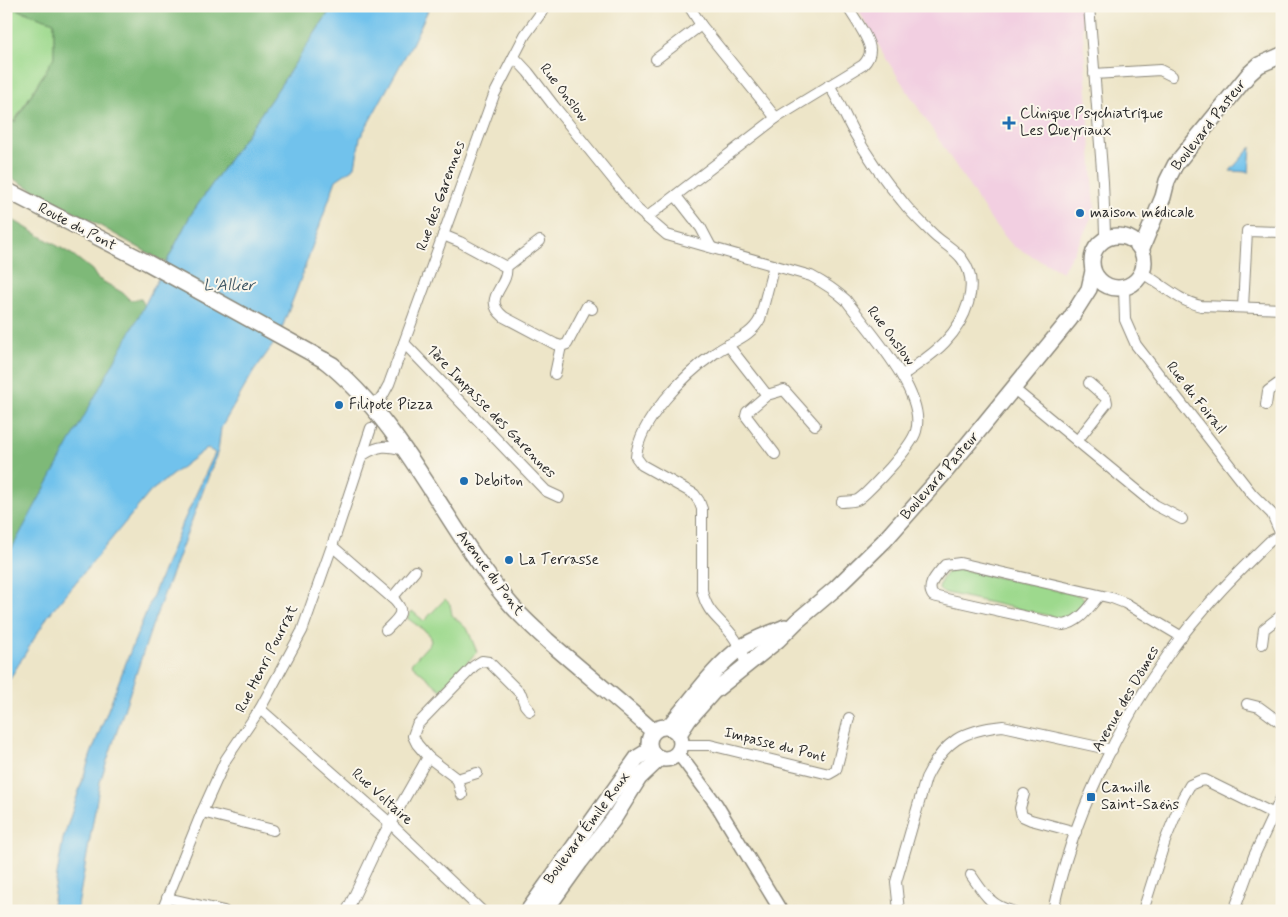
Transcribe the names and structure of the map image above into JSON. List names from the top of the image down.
{
  "streets": {
    "main road": [
      "Boulevard Pasteur",
      "Route du Pont",
      "Avenue du Pont",
      "Boulevard Émile Roux"
    ],
    "street": [
      "Rue Onslow",
      "Rue des Garennes",
      "Rue du Foirail",
      "1ère Impasse des Garennes",
      "Rue Henri Pourrat",
      "Avenue des Dômes",
      "Impasse du Pont",
      "Rue Voltaire"
    ]
  },
  "crossings": [
    ["Rue Onslow", "Rue des Garennes"],
    ["Boulevard Pasteur", "Rue du Foirail"],
    ["Boulevard Pasteur", "Avenue du Pont"],
    ["Boulevard Pasteur", "Impasse du Pont"],
    ["Rue des Garennes", "1ère Impasse des Garennes"],
    ["Rue des Garennes", "Avenue du Pont"],
    ["Route du Pont", "Avenue du Pont"],
    ["Rue du Foirail", "Avenue des Dômes"],
    ["Avenue du Pont", "Impasse du Pont"],
    ["Rue Henri Pourrat", "Rue Voltaire"]
  ],
  "water": ["L'Allier"],
  "places": {
    "health": ["Clinique Psychiatrique Les Queyriaux"],
    "other": [
      "maison médicale",
      "Filipote Pizza",
      "Debiton",
      "La Terrasse"
    ],
    "transit": ["Camille Saint-Saëns"]
  }
}
